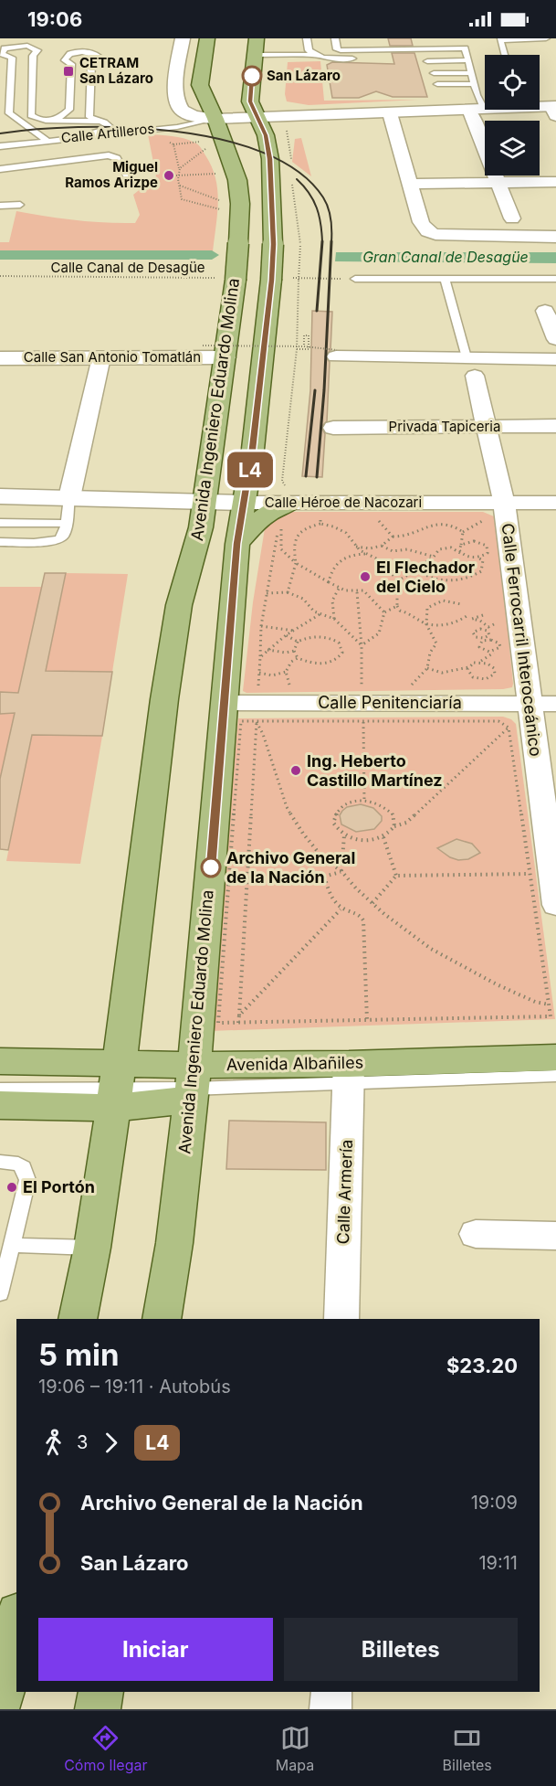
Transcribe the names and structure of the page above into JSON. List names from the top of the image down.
{
  "streets": {
    "main road": ["Avenida Ingeniero Eduardo Molina", "Avenida Albañiles"],
    "street": [
      "Calle San Antonio Tomatlán",
      "Privada Tapiceria",
      "Calle Héroe de Nacozari",
      "Calle Ferrocarril Interoceánico",
      "Calle Penitenciaría",
      "Calle Armería"
    ],
    "lane": ["Calle Artilleros"],
    "path": ["Calle Canal de Desagüe"]
  },
  "crossings": [
    ["Calle Artilleros", "Avenida Ingeniero Eduardo Molina"],
    ["Calle Canal de Desagüe", "Avenida Ingeniero Eduardo Molina"],
    ["Calle San Antonio Tomatlán", "Avenida Ingeniero Eduardo Molina"],
    ["Avenida Ingeniero Eduardo Molina", "Calle Héroe de Nacozari"],
    ["Avenida Ingeniero Eduardo Molina", "Calle Penitenciaría"],
    ["Avenida Ingeniero Eduardo Molina", "Avenida Albañiles"],
    ["Privada Tapiceria", "Calle Ferrocarril Interoceánico"],
    ["Calle Héroe de Nacozari", "Calle Ferrocarril Interoceánico"],
    ["Calle Ferrocarril Interoceánico", "Calle Penitenciaría"],
    ["Avenida Albañiles", "Calle Armería"]
  ],
  "water": ["Gran Canal de Desagüe"],
  "places": {
    "transit": ["CETRAM San Lázaro"],
    "other": [
      "San Lázaro",
      "Miguel Ramos Arizpe",
      "El Flechador del Cielo",
      "Ing. Heberto Castillo Martínez",
      "Archivo General de la Nación",
      "El Portón"
    ]
  },
  "lines": ["bus line L4"],
  "page": {
    "status": "19:06",
    "on_map": "L4",
    "heading": ["5 min", "19:06 – 19:11 · Autobús", "$23.20"],
    "legs": ["3", "L4"],
    "list": [
      {
        "name": "Archivo General de la Nación",
        "value": "19:09"
      },
      {
        "name": "San Lázaro",
        "value": "19:11"
      }
    ],
    "buttons": ["Iniciar", "Billetes"],
    "tabs": ["Cómo llegar", "Mapa", "Billetes"]
  }
}
